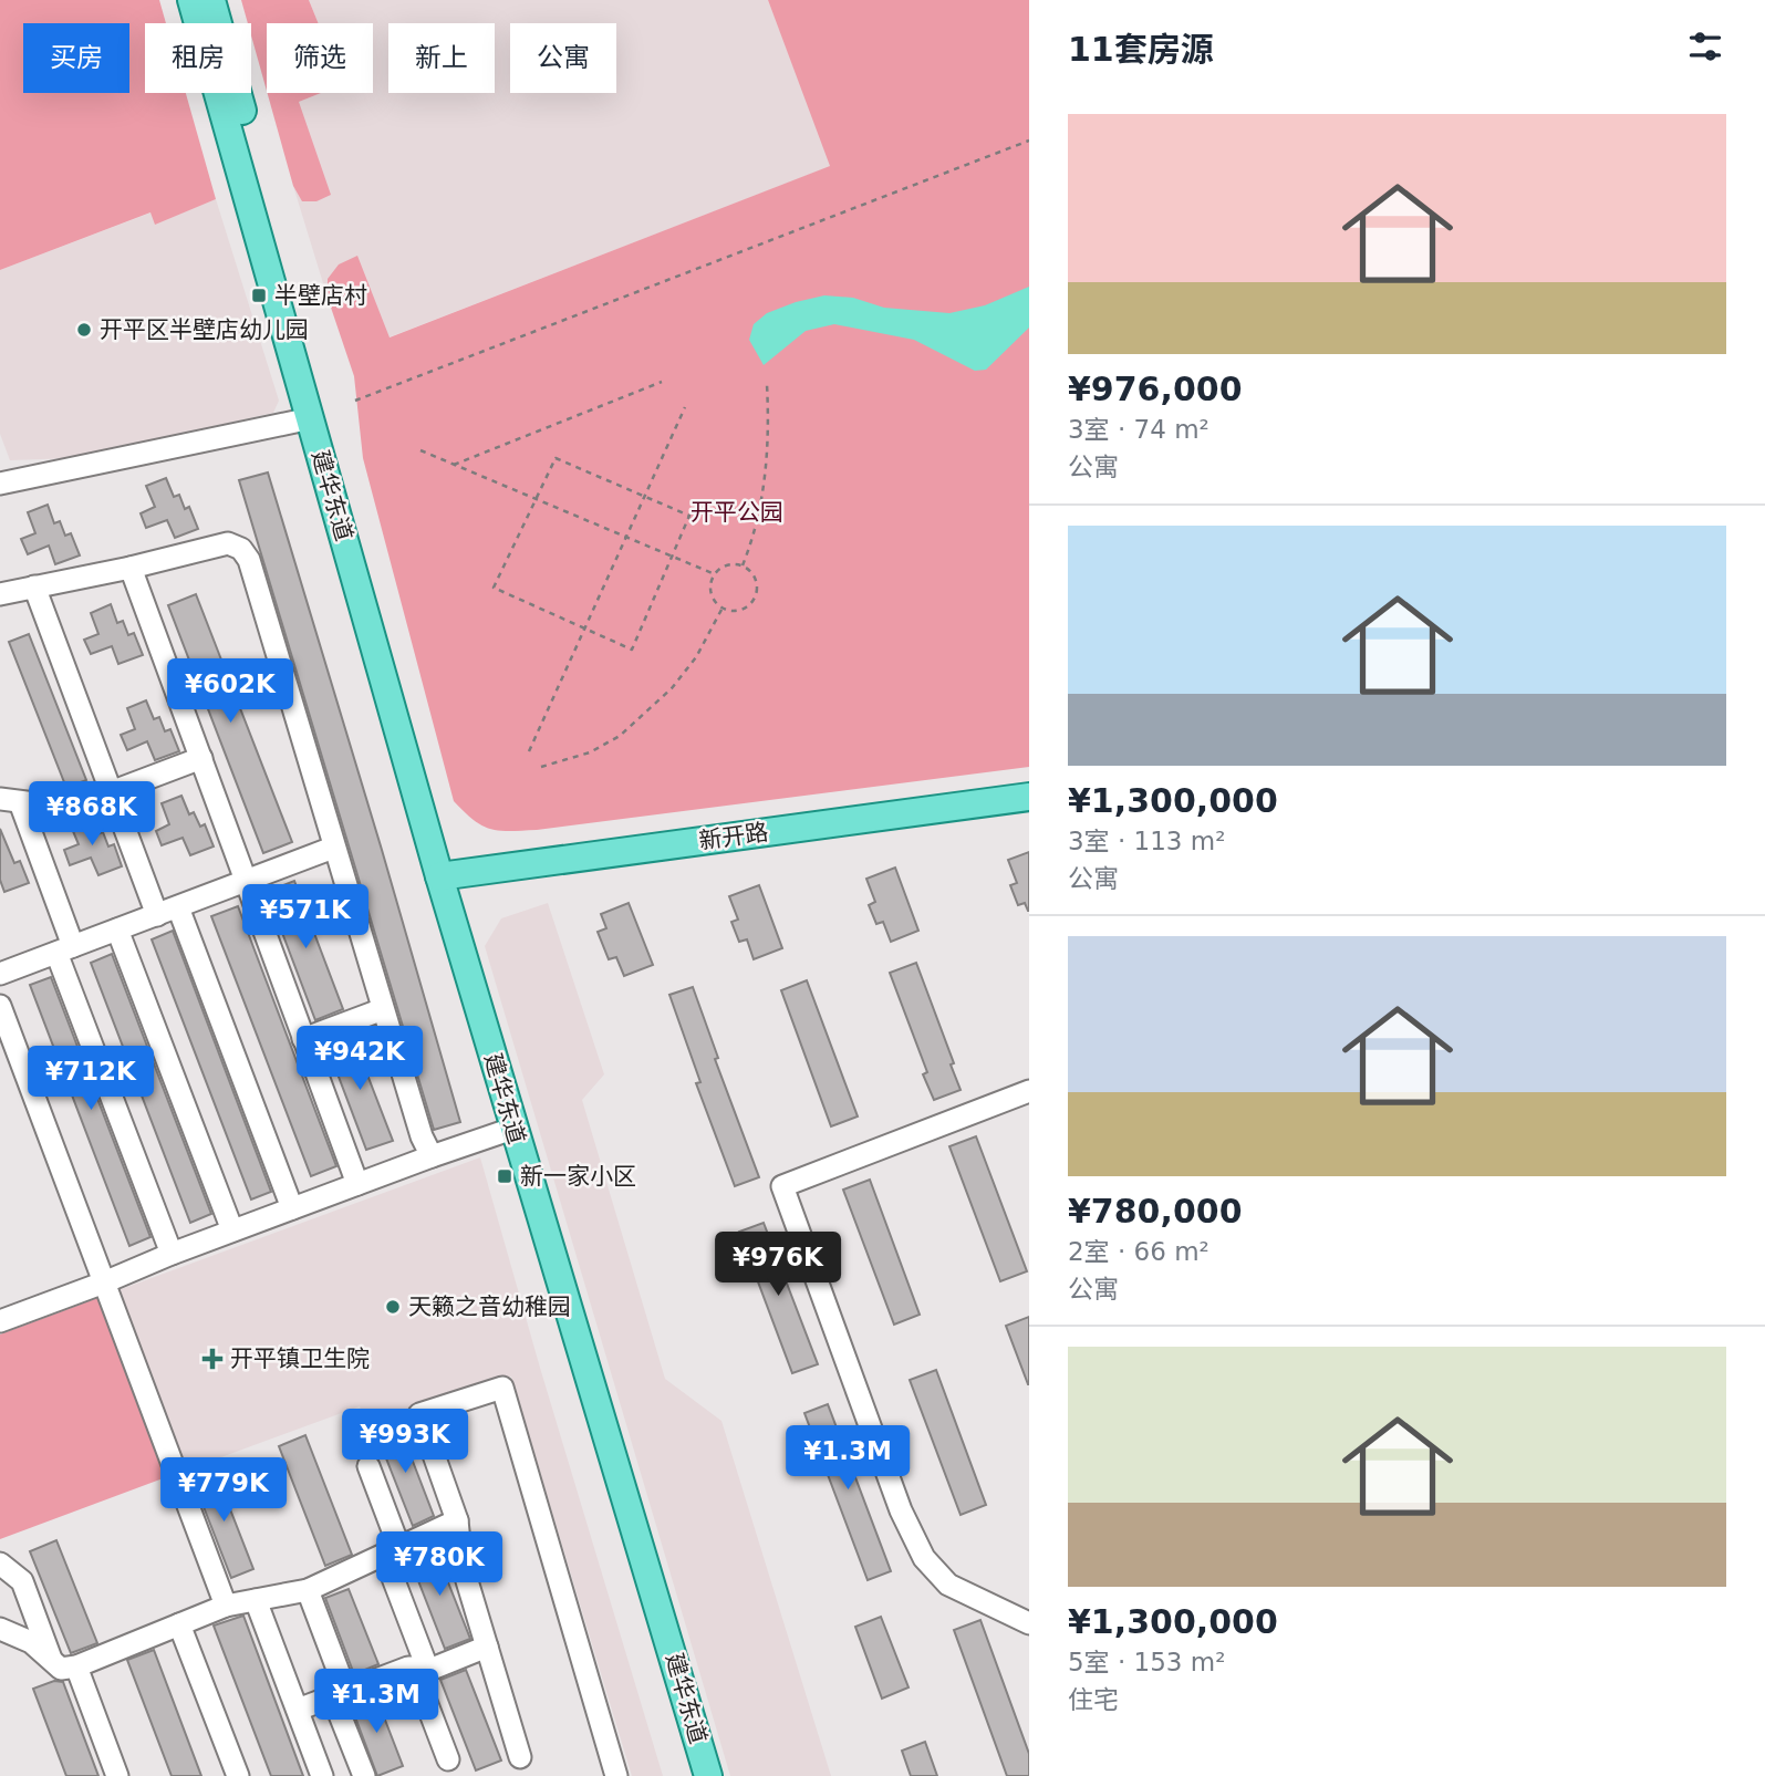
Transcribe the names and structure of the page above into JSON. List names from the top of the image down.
{
  "streets": {
    "main road": ["建华东道", "新开路"]
  },
  "crossings": [
    ["建华东道", "新开路"]
  ],
  "parks": ["开平公园"],
  "places": {
    "transit": ["半壁店村", "新一家小区"],
    "other": ["开平区半壁店幼儿园", "天籁之音幼稚园"],
    "health": ["开平镇卫生院"]
  },
  "page": {
    "heading": "11套房源",
    "chip": [
      "买房",
      "租房",
      "筛选",
      "新上",
      "公寓"
    ],
    "list": [
      {
        "name": "¥976,000",
        "note": "3室 · 74 m² · 公寓"
      },
      {
        "name": "¥1,300,000",
        "note": "3室 · 113 m² · 公寓"
      },
      {
        "name": "¥780,000",
        "note": "2室 · 66 m² · 公寓"
      },
      {
        "name": "¥1,300,000",
        "note": "5室 · 153 m² · 住宅"
      }
    ],
    "price": [
      "¥602K",
      "¥868K",
      "¥571K",
      "¥942K",
      "¥712K",
      "¥976K",
      "¥993K",
      "¥1.3M",
      "¥779K",
      "¥780K",
      "¥1.3M"
    ]
  }
}
